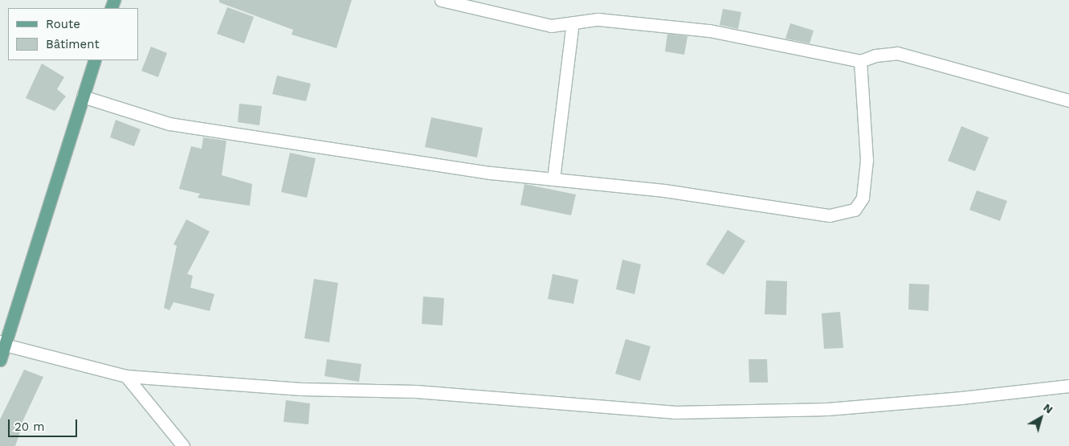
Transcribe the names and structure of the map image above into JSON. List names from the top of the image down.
{
  "legend": ["Route", "Bâtiment"],
  "scale_bar": "20 m",
  "north": "top right"
}
